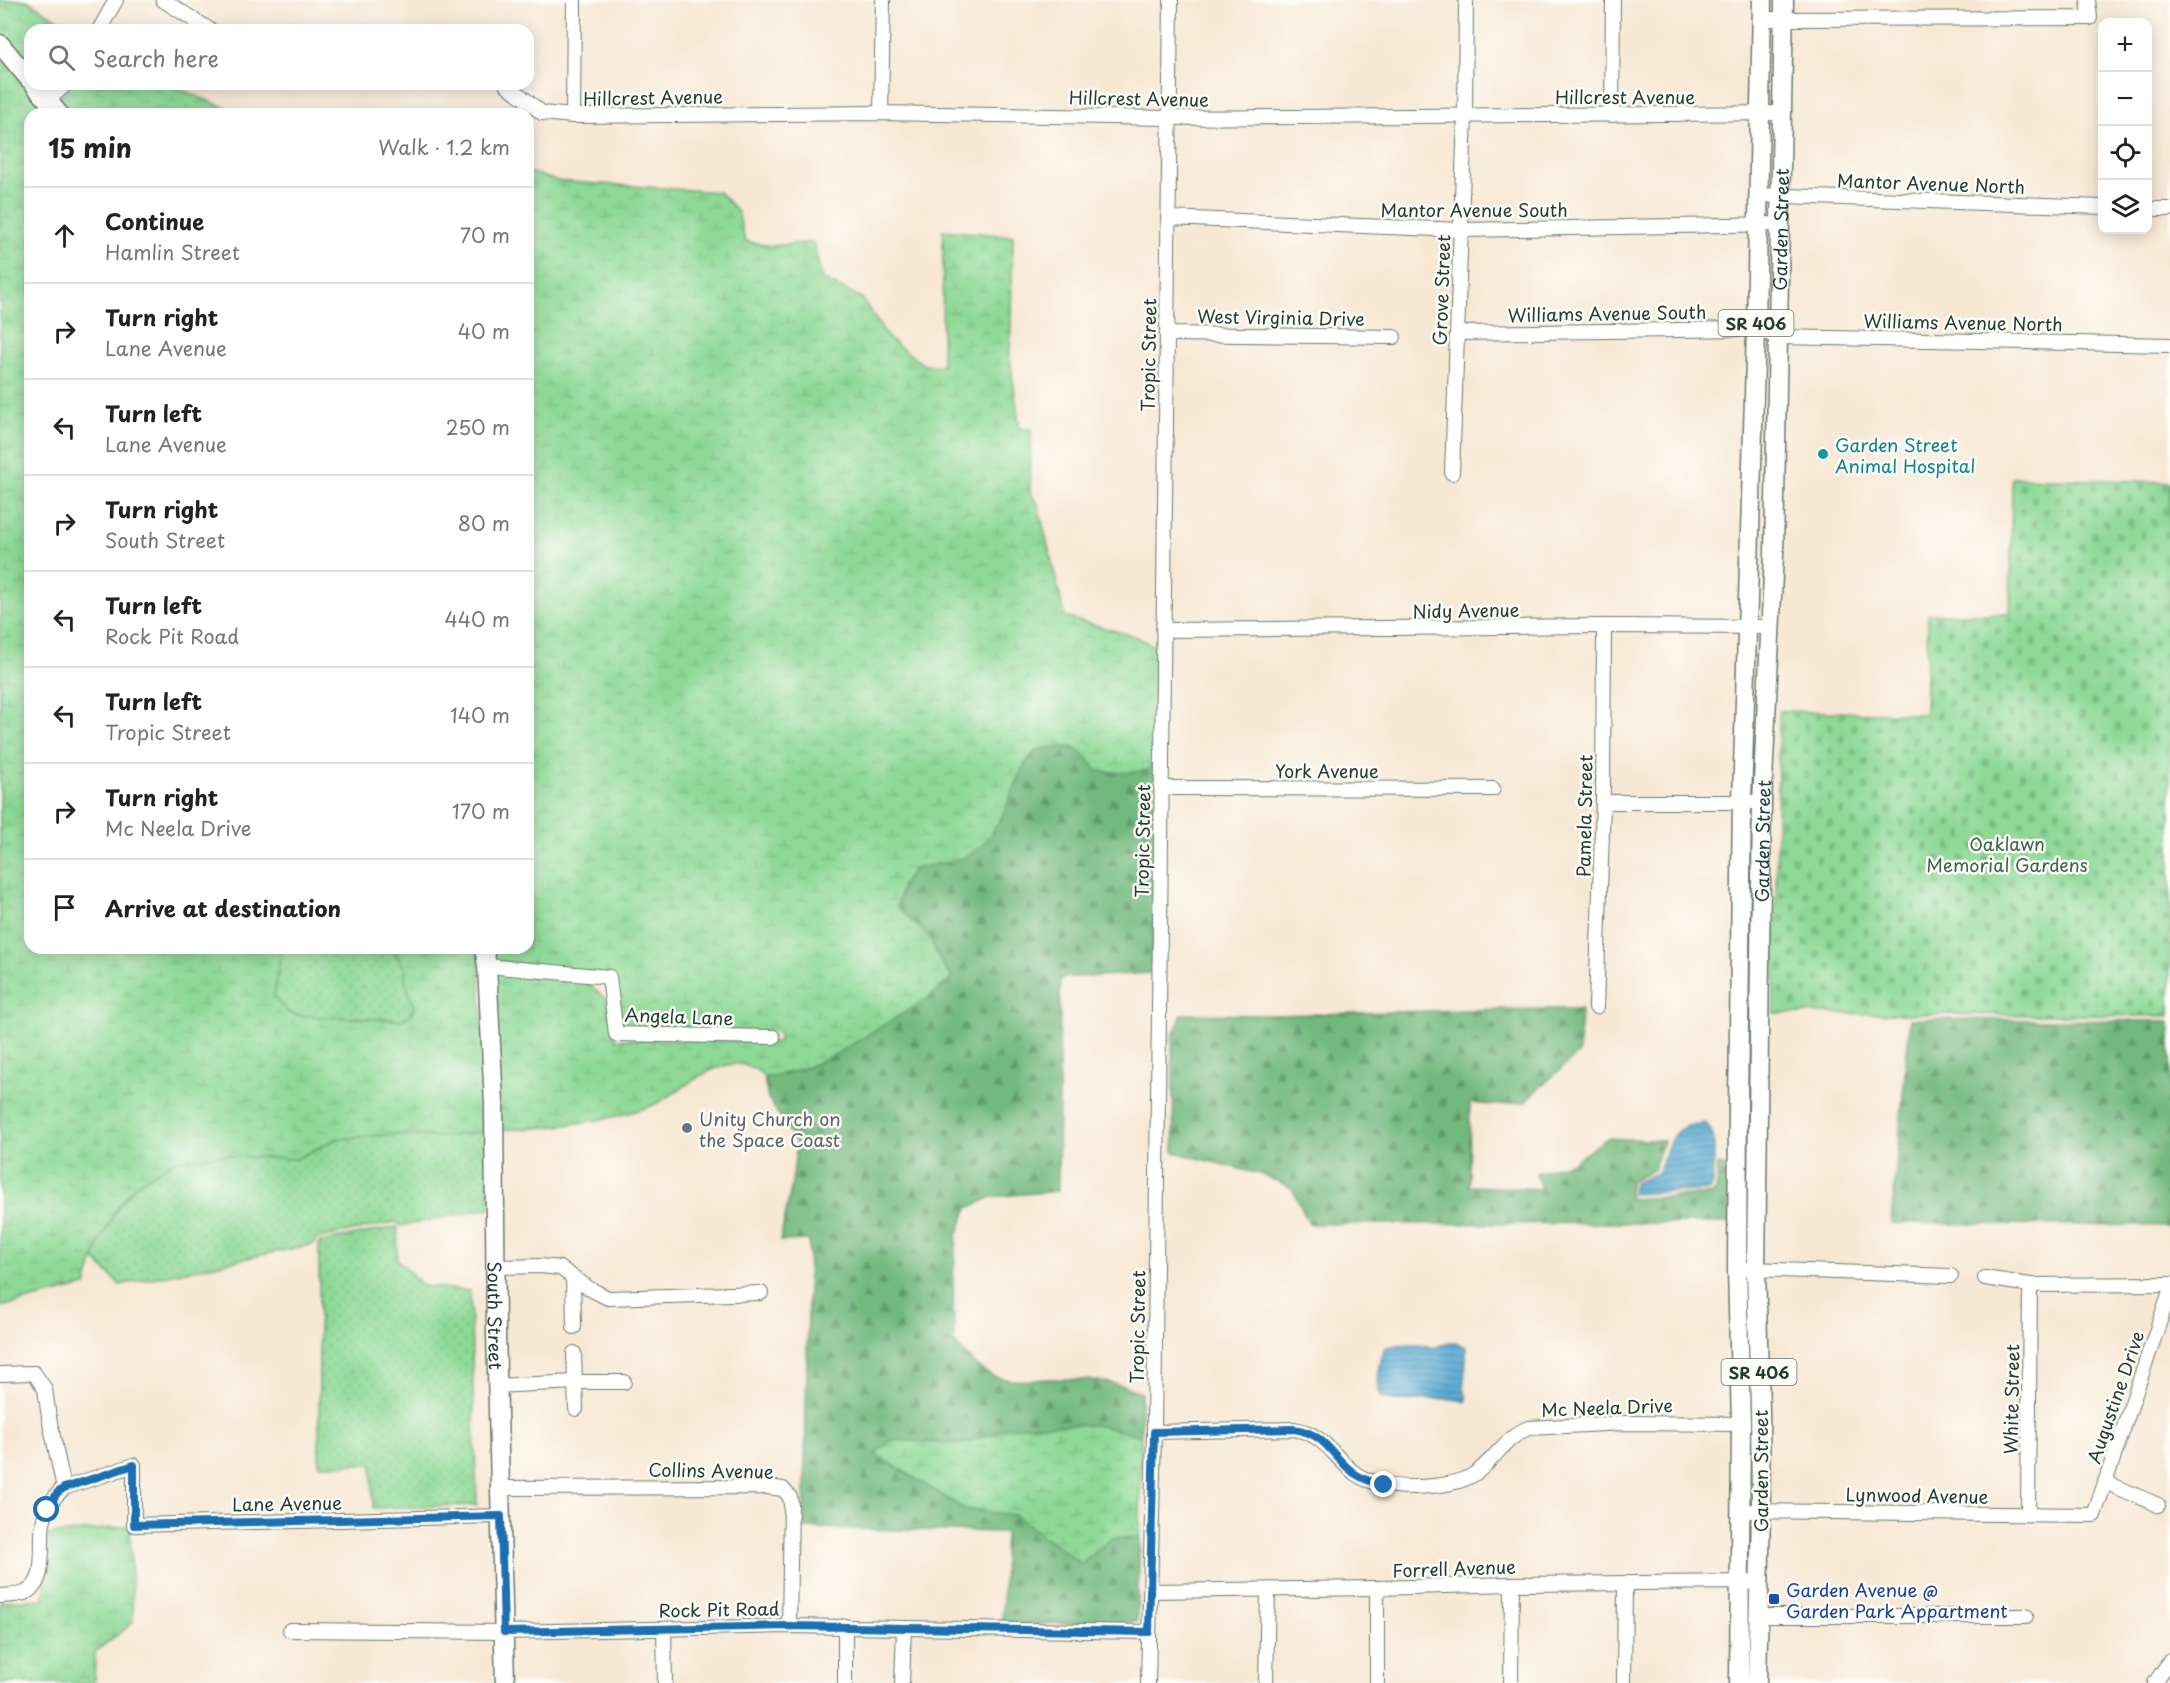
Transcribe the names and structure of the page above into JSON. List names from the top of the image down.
{
  "streets": {
    "main road": ["Garden Street", "SR 406", "South Street"],
    "street": [
      "Hillcrest Avenue",
      "Mantor Avenue North",
      "Mantor Avenue South",
      "Grove Street",
      "Williams Avenue South",
      "West Virginia Drive",
      "Williams Avenue North",
      "Tropic Street",
      "Nidy Avenue",
      "York Avenue",
      "Pamela Street",
      "Angela Lane",
      "Augustine Drive",
      "White Street",
      "Mc Neela Drive",
      "Collins Avenue",
      "Lynwood Avenue",
      "Lane Avenue",
      "Forrell Avenue",
      "Rock Pit Road"
    ]
  },
  "crossings": [
    ["Hillcrest Avenue", "Garden Street"],
    ["Hillcrest Avenue", "Grove Street"],
    ["Hillcrest Avenue", "Tropic Street"],
    ["Mantor Avenue North", "Garden Street"],
    ["Mantor Avenue South", "Garden Street"],
    ["Mantor Avenue South", "Grove Street"],
    ["Mantor Avenue South", "Tropic Street"],
    ["Garden Street", "Williams Avenue South"],
    ["Garden Street", "Williams Avenue North"],
    ["Garden Street", "Nidy Avenue"],
    ["Garden Street", "Mc Neela Drive"],
    ["Garden Street", "Lynwood Avenue"],
    ["Garden Street", "Forrell Avenue"],
    ["Grove Street", "Williams Avenue South"],
    ["Williams Avenue South", "Williams Avenue North"],
    ["West Virginia Drive", "Tropic Street"],
    ["Tropic Street", "Nidy Avenue"],
    ["Tropic Street", "York Avenue"],
    ["Tropic Street", "Mc Neela Drive"],
    ["Tropic Street", "Forrell Avenue"],
    ["Tropic Street", "Rock Pit Road"],
    ["Nidy Avenue", "Pamela Street"],
    ["Angela Lane", "South Street"],
    ["South Street", "Collins Avenue"],
    ["South Street", "Lane Avenue"],
    ["South Street", "Rock Pit Road"],
    ["Augustine Drive", "Lynwood Avenue"],
    ["White Street", "Lynwood Avenue"],
    ["Collins Avenue", "Rock Pit Road"]
  ],
  "parks": ["Oaklawn Memorial Gardens"],
  "places": {
    "other": ["Garden Street Animal Hospital", "Unity Church on the Space Coast"],
    "transit": ["Garden Avenue @ Garden Park Appartment"]
  },
  "page": {
    "map_buttons": ["+", "−"],
    "search": "Search here",
    "heading": ["15 min", "Walk · 1.2 km"],
    "list": [
      ["Continue", "Hamlin Street", "70 m"],
      ["Turn right", "Lane Avenue", "40 m"],
      ["Turn left", "Lane Avenue", "250 m"],
      ["Turn right", "South Street", "80 m"],
      ["Turn left", "Rock Pit Road", "440 m"],
      ["Turn left", "Tropic Street", "140 m"],
      ["Turn right", "Mc Neela Drive", "170 m"],
      "Arrive at destination"
    ]
  }
}
